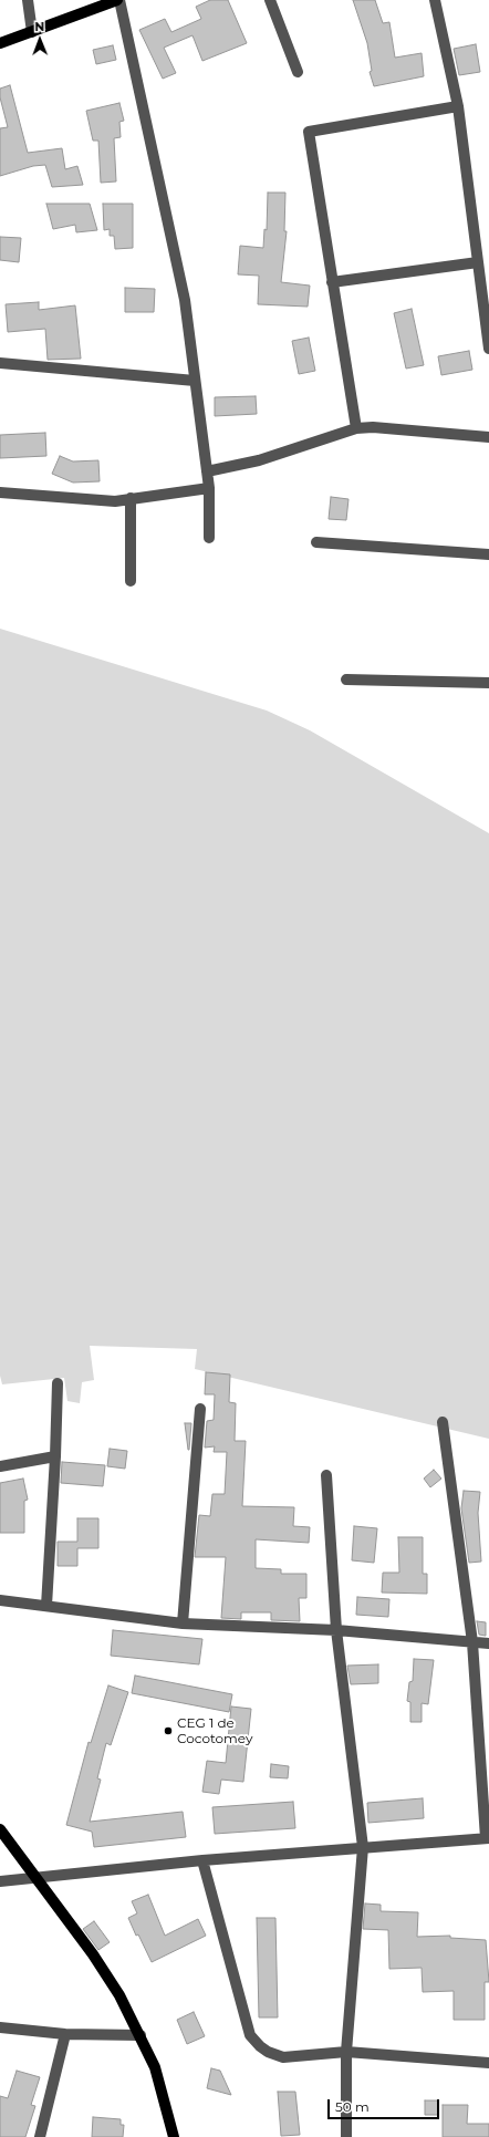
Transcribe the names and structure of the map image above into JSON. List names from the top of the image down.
{
  "places": ["CEG 1 de Cocotomey"],
  "scale_bar": "50 m",
  "north": "top"
}
